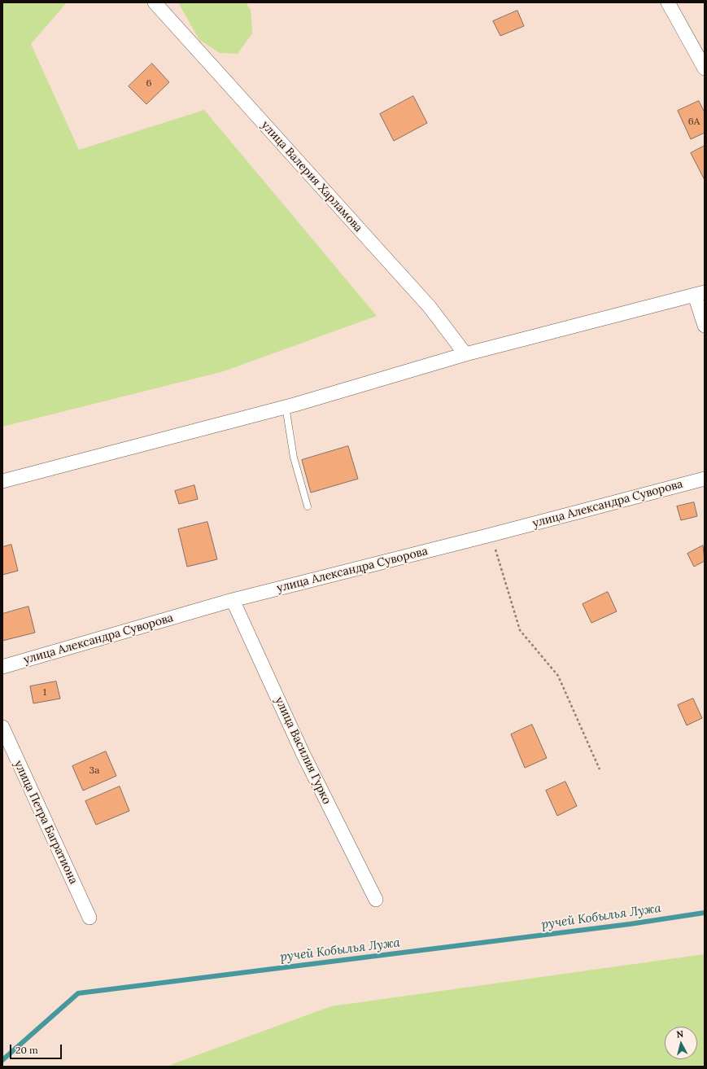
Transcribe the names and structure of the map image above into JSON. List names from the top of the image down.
{
  "streets": {
    "street": [
      "улица Валерия Харламова",
      "улица Александра Суворова",
      "улица Василия Гурко",
      "улица Петра Багратиона"
    ]
  },
  "crossings": [
    ["улица Александра Суворова", "улица Василия Гурко"]
  ],
  "water": ["ручей Кобылья Лужа"],
  "house_numbers": [
    "6",
    "6А",
    "1",
    "3а"
  ],
  "scale_bar": "20 m",
  "north": "top"
}
